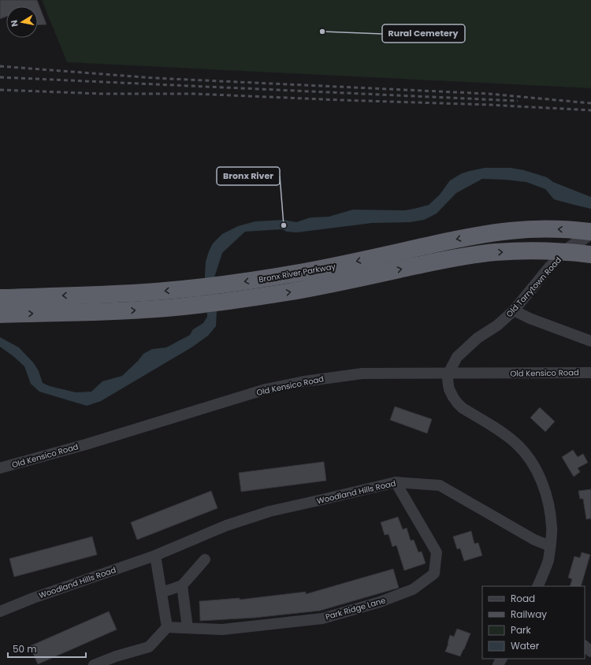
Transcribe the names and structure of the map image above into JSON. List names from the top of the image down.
{
  "streets": {
    "highway": ["Bronx River Parkway"],
    "street": [
      "Old Tarrytown Road",
      "Old Kensico Road",
      "Woodland Hills Road",
      "Park Ridge Lane"
    ]
  },
  "crossings": [
    ["Bronx River Parkway", "Old Tarrytown Road"],
    ["Old Tarrytown Road", "Old Kensico Road"],
    ["Old Tarrytown Road", "Woodland Hills Road"],
    ["Woodland Hills Road", "Park Ridge Lane"]
  ],
  "places": ["Rural Cemetery", "Bronx River"],
  "legend": [
    "Road",
    "Railway",
    "Park",
    "Water"
  ],
  "scale_bar": "50 m",
  "north": "left"
}
